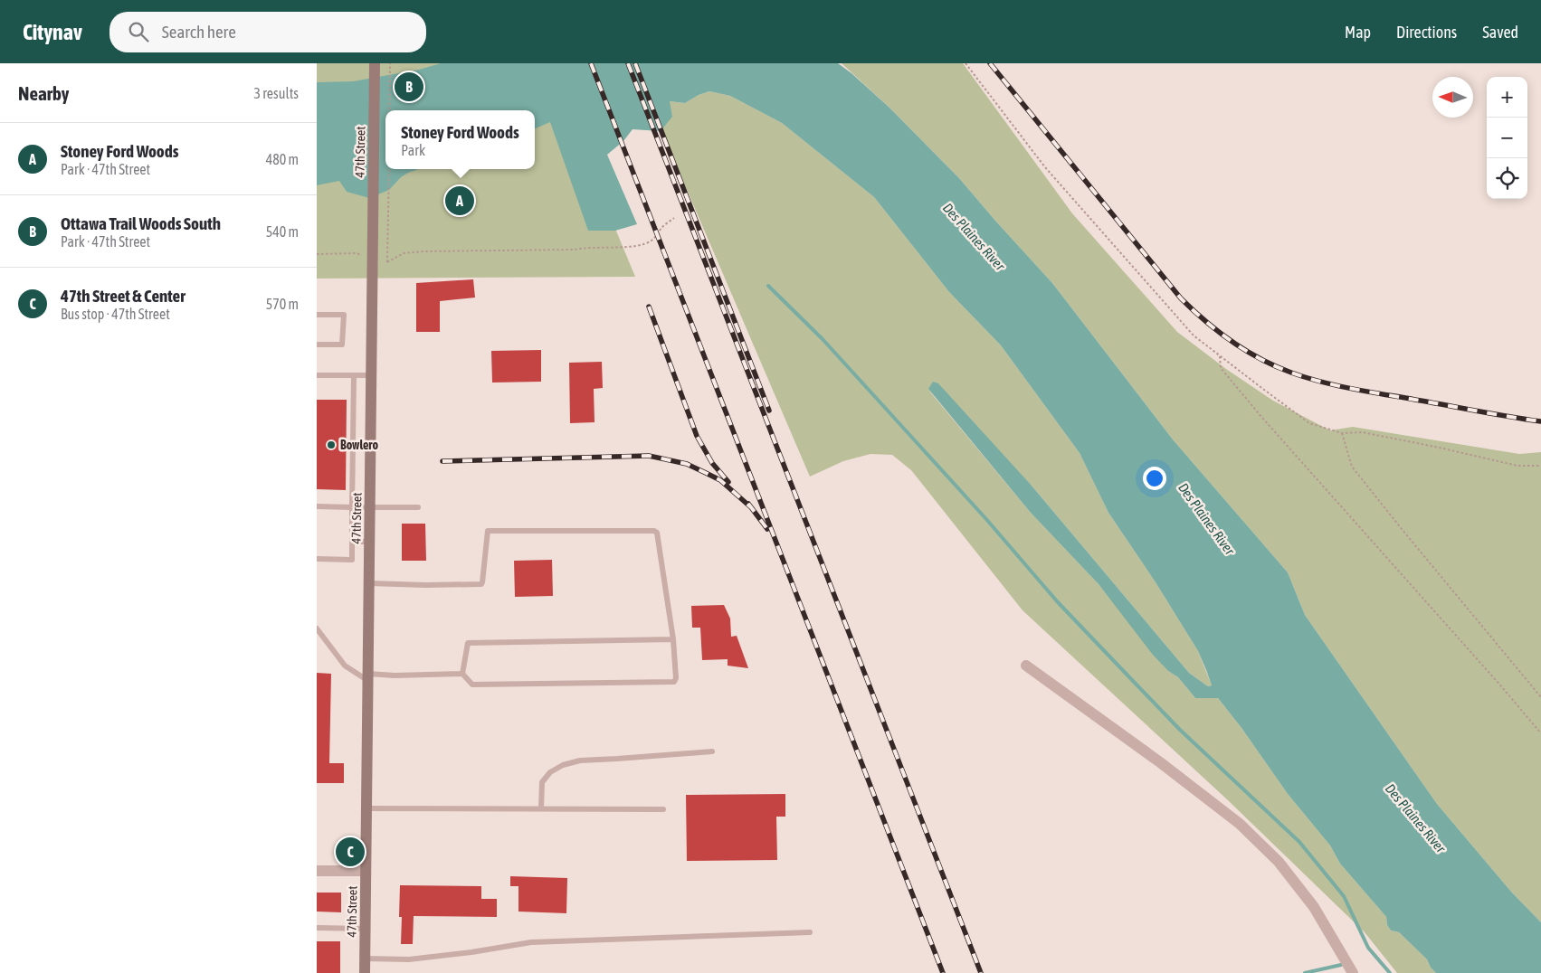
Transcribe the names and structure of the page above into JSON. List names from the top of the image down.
{
  "streets": {
    "main road": ["47th Street"]
  },
  "water": ["Des Plaines River"],
  "places": ["Bowlero"],
  "north": "left",
  "page": {
    "header": "Citynav",
    "search": "Search here",
    "nav": ["Map", "Directions", "Saved"],
    "heading": ["Nearby", "3 results"],
    "pins": ["B", "A", "C"],
    "map_buttons": ["+", "−"],
    "popup": ["Stoney Ford Woods", "Park"],
    "list": [
      {
        "mark": "A",
        "name": "Stoney Ford Woods",
        "note": "Park · 47th Street",
        "value": "480 m"
      },
      {
        "mark": "B",
        "name": "Ottawa Trail Woods South",
        "note": "Park · 47th Street",
        "value": "540 m"
      },
      {
        "mark": "C",
        "name": "47th Street & Center",
        "note": "Bus stop · 47th Street",
        "value": "570 m"
      }
    ]
  }
}
